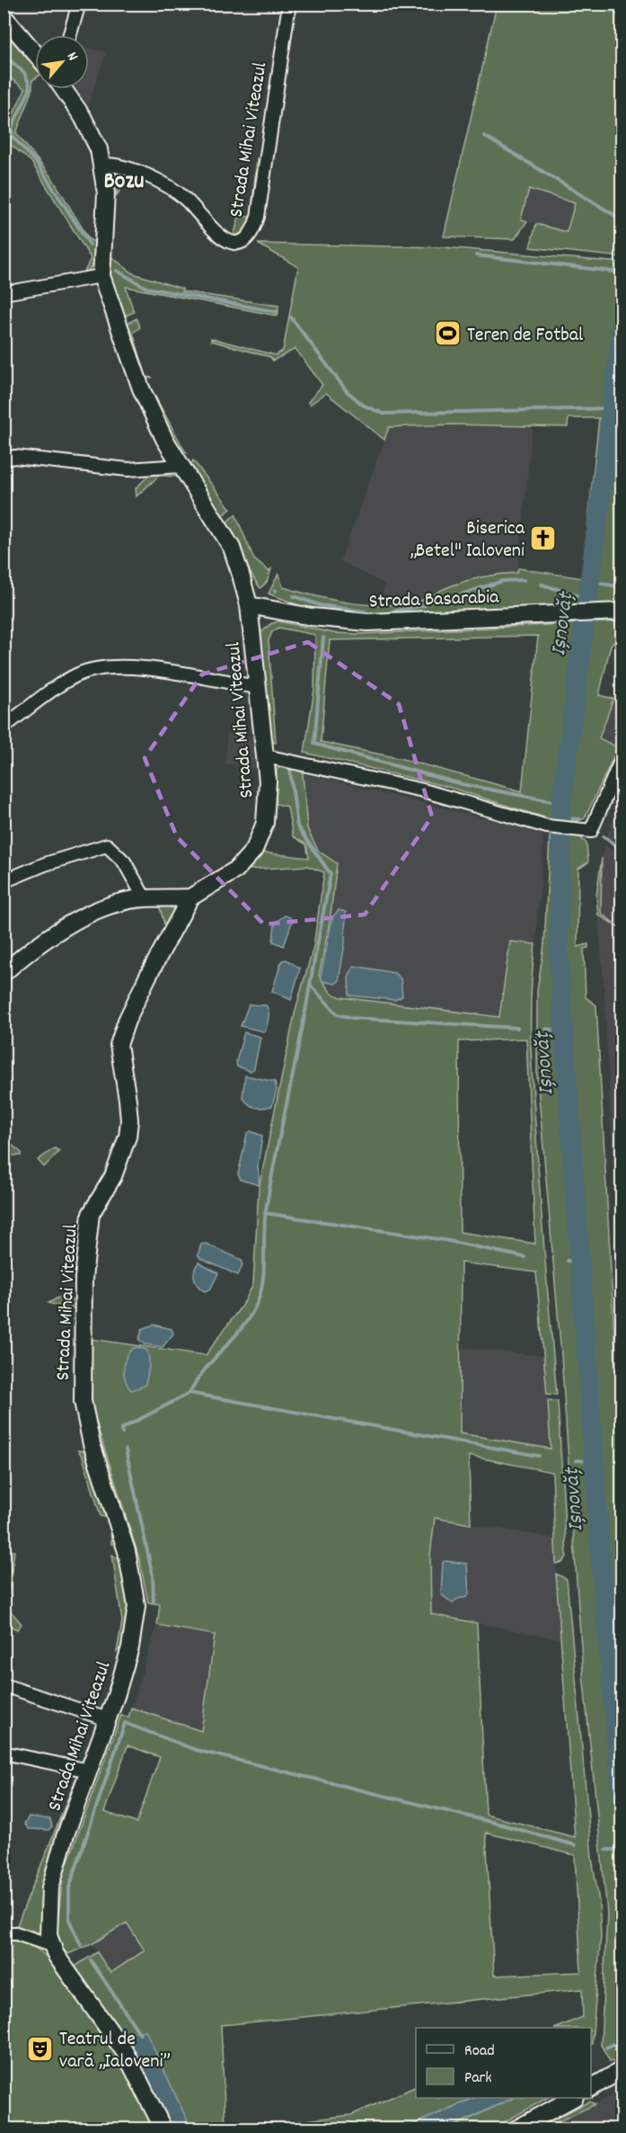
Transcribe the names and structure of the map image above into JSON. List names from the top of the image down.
{
  "streets": {
    "street": ["Strada Mihai Viteazul", "Strada Basarabia"]
  },
  "crossings": [
    ["Strada Mihai Viteazul", "Strada Basarabia"]
  ],
  "districts": ["Bozu"],
  "water": ["Ișnovăț"],
  "places": {
    "sports": ["Teren de Fotbal"],
    "church": ["Biserica „Betel\" Ialoveni"],
    "theatre": ["Teatrul de vară „Ialoveni”"]
  },
  "legend": ["Road", "Park"],
  "north": "top right"
}
